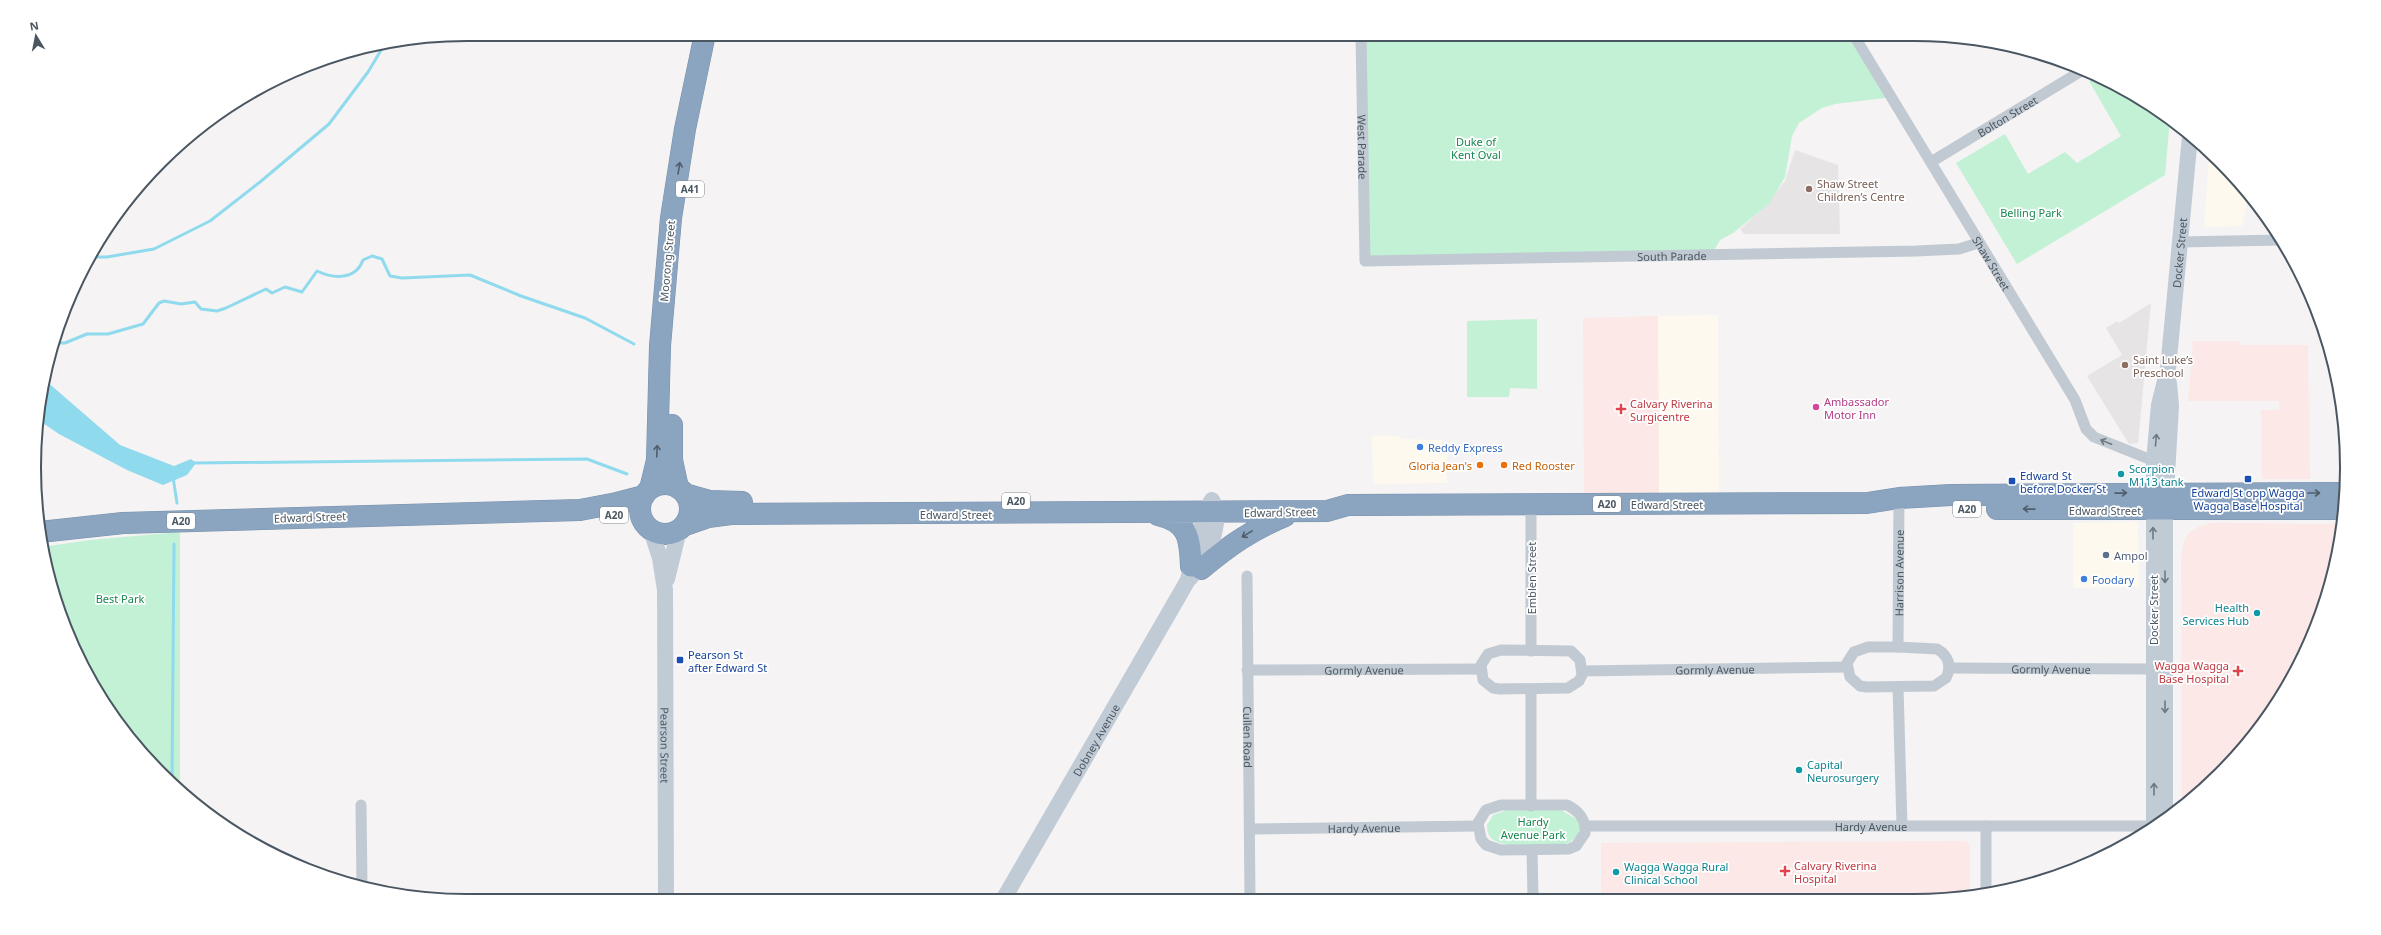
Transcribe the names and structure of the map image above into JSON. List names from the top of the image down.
{
  "streets": {
    "highway": [
      "A41",
      "Moorong Street",
      "A20",
      "Edward Street"
    ],
    "main road": ["Docker Street", "Dobney Avenue", "Pearson Street"],
    "street": [
      "Bolton Street",
      "West Parade",
      "South Parade",
      "Shaw Street",
      "Harrison Avenue",
      "Emblen Street",
      "Gormly Avenue",
      "Cullen Road",
      "Hardy Avenue"
    ]
  },
  "crossings": [
    ["Bolton Street", "Shaw Street"],
    ["West Parade", "South Parade"],
    ["A41", "Moorong Street"],
    ["A41", "A20"],
    ["A41", "Edward Street"],
    ["A41", "Pearson Street"],
    ["Docker Street", "Shaw Street"],
    ["Docker Street", "Edward Street"],
    ["Docker Street", "Gormly Avenue"],
    ["South Parade", "Shaw Street"],
    ["Moorong Street", "A20"],
    ["Moorong Street", "Edward Street"],
    ["Moorong Street", "Pearson Street"],
    ["A20", "Edward Street"],
    ["A20", "Pearson Street"],
    ["Edward Street", "Harrison Avenue"],
    ["Edward Street", "Emblen Street"],
    ["Edward Street", "Dobney Avenue"],
    ["Edward Street", "Pearson Street"],
    ["Gormly Avenue", "Cullen Road"],
    ["Cullen Road", "Hardy Avenue"]
  ],
  "one_way": ["Shaw Street"],
  "parks": [
    "Duke of Kent Oval",
    "Belling Park",
    "Best Park",
    "Hardy Avenue Park"
  ],
  "places": {
    "other": [
      "Shaw Street Children’s Centre",
      "Saint Luke’s Preschool",
      "Ambassador Motor Inn",
      "Reddy Express",
      "Gloria Jean's",
      "Red Rooster",
      "Scorpion M113 tank",
      "Ampol",
      "Foodary",
      "Health Services Hub",
      "Capital Neurosurgery",
      "Wagga Wagga Rural Clinical School"
    ],
    "health": ["Calvary Riverina Surgicentre", "Wagga Wagga Base Hospital", "Calvary Riverina Hospital"],
    "transit": ["Edward St opp Wagga Wagga Base Hospital", "Edward St before Docker St", "Pearson St after Edward St"]
  },
  "north": "top"
}
